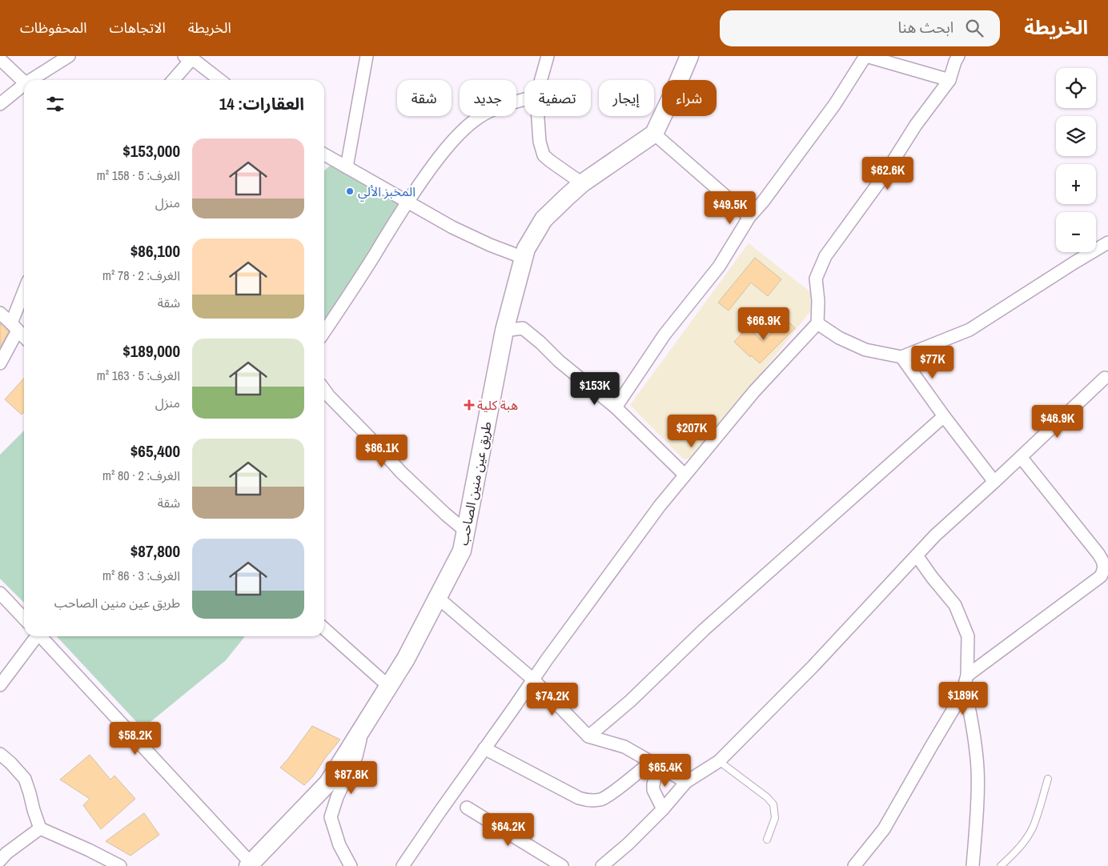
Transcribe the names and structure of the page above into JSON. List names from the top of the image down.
{
  "streets": {
    "main road": ["طريق عين منين الصاحب"]
  },
  "places": {
    "other": ["المخبز الألي"],
    "health": ["هبة كلية"]
  },
  "page": {
    "header": "الخريطة",
    "search": "ابحث هنا",
    "nav": ["الخريطة", "الاتجاهات", "المحفوظات"],
    "map_buttons": ["+", "−"],
    "chip": [
      "شراء",
      "إيجار",
      "تصفية",
      "جديد",
      "شقة"
    ],
    "heading": "العقارات: 14",
    "list": [
      {
        "name": "$153,000",
        "note": "الغرف: 5 · 158 m² · منزل"
      },
      {
        "name": "$86,100",
        "note": "الغرف: 2 · 78 m² · شقة"
      },
      {
        "name": "$189,000",
        "note": "الغرف: 5 · 163 m² · منزل"
      },
      {
        "name": "$65,400",
        "note": "الغرف: 2 · 80 m² · شقة"
      },
      {
        "name": "$87,800",
        "note": "الغرف: 3 · 86 m² · طريق عين منين الصاحب"
      }
    ],
    "price": [
      "$62.6K",
      "$49.5K",
      "$66.9K",
      "$77K",
      "$153K",
      "$46.9K",
      "$207K",
      "$86.1K",
      "$189K",
      "$74.2K",
      "$58.2K",
      "$65.4K",
      "$87.8K",
      "$64.2K"
    ]
  }
}
